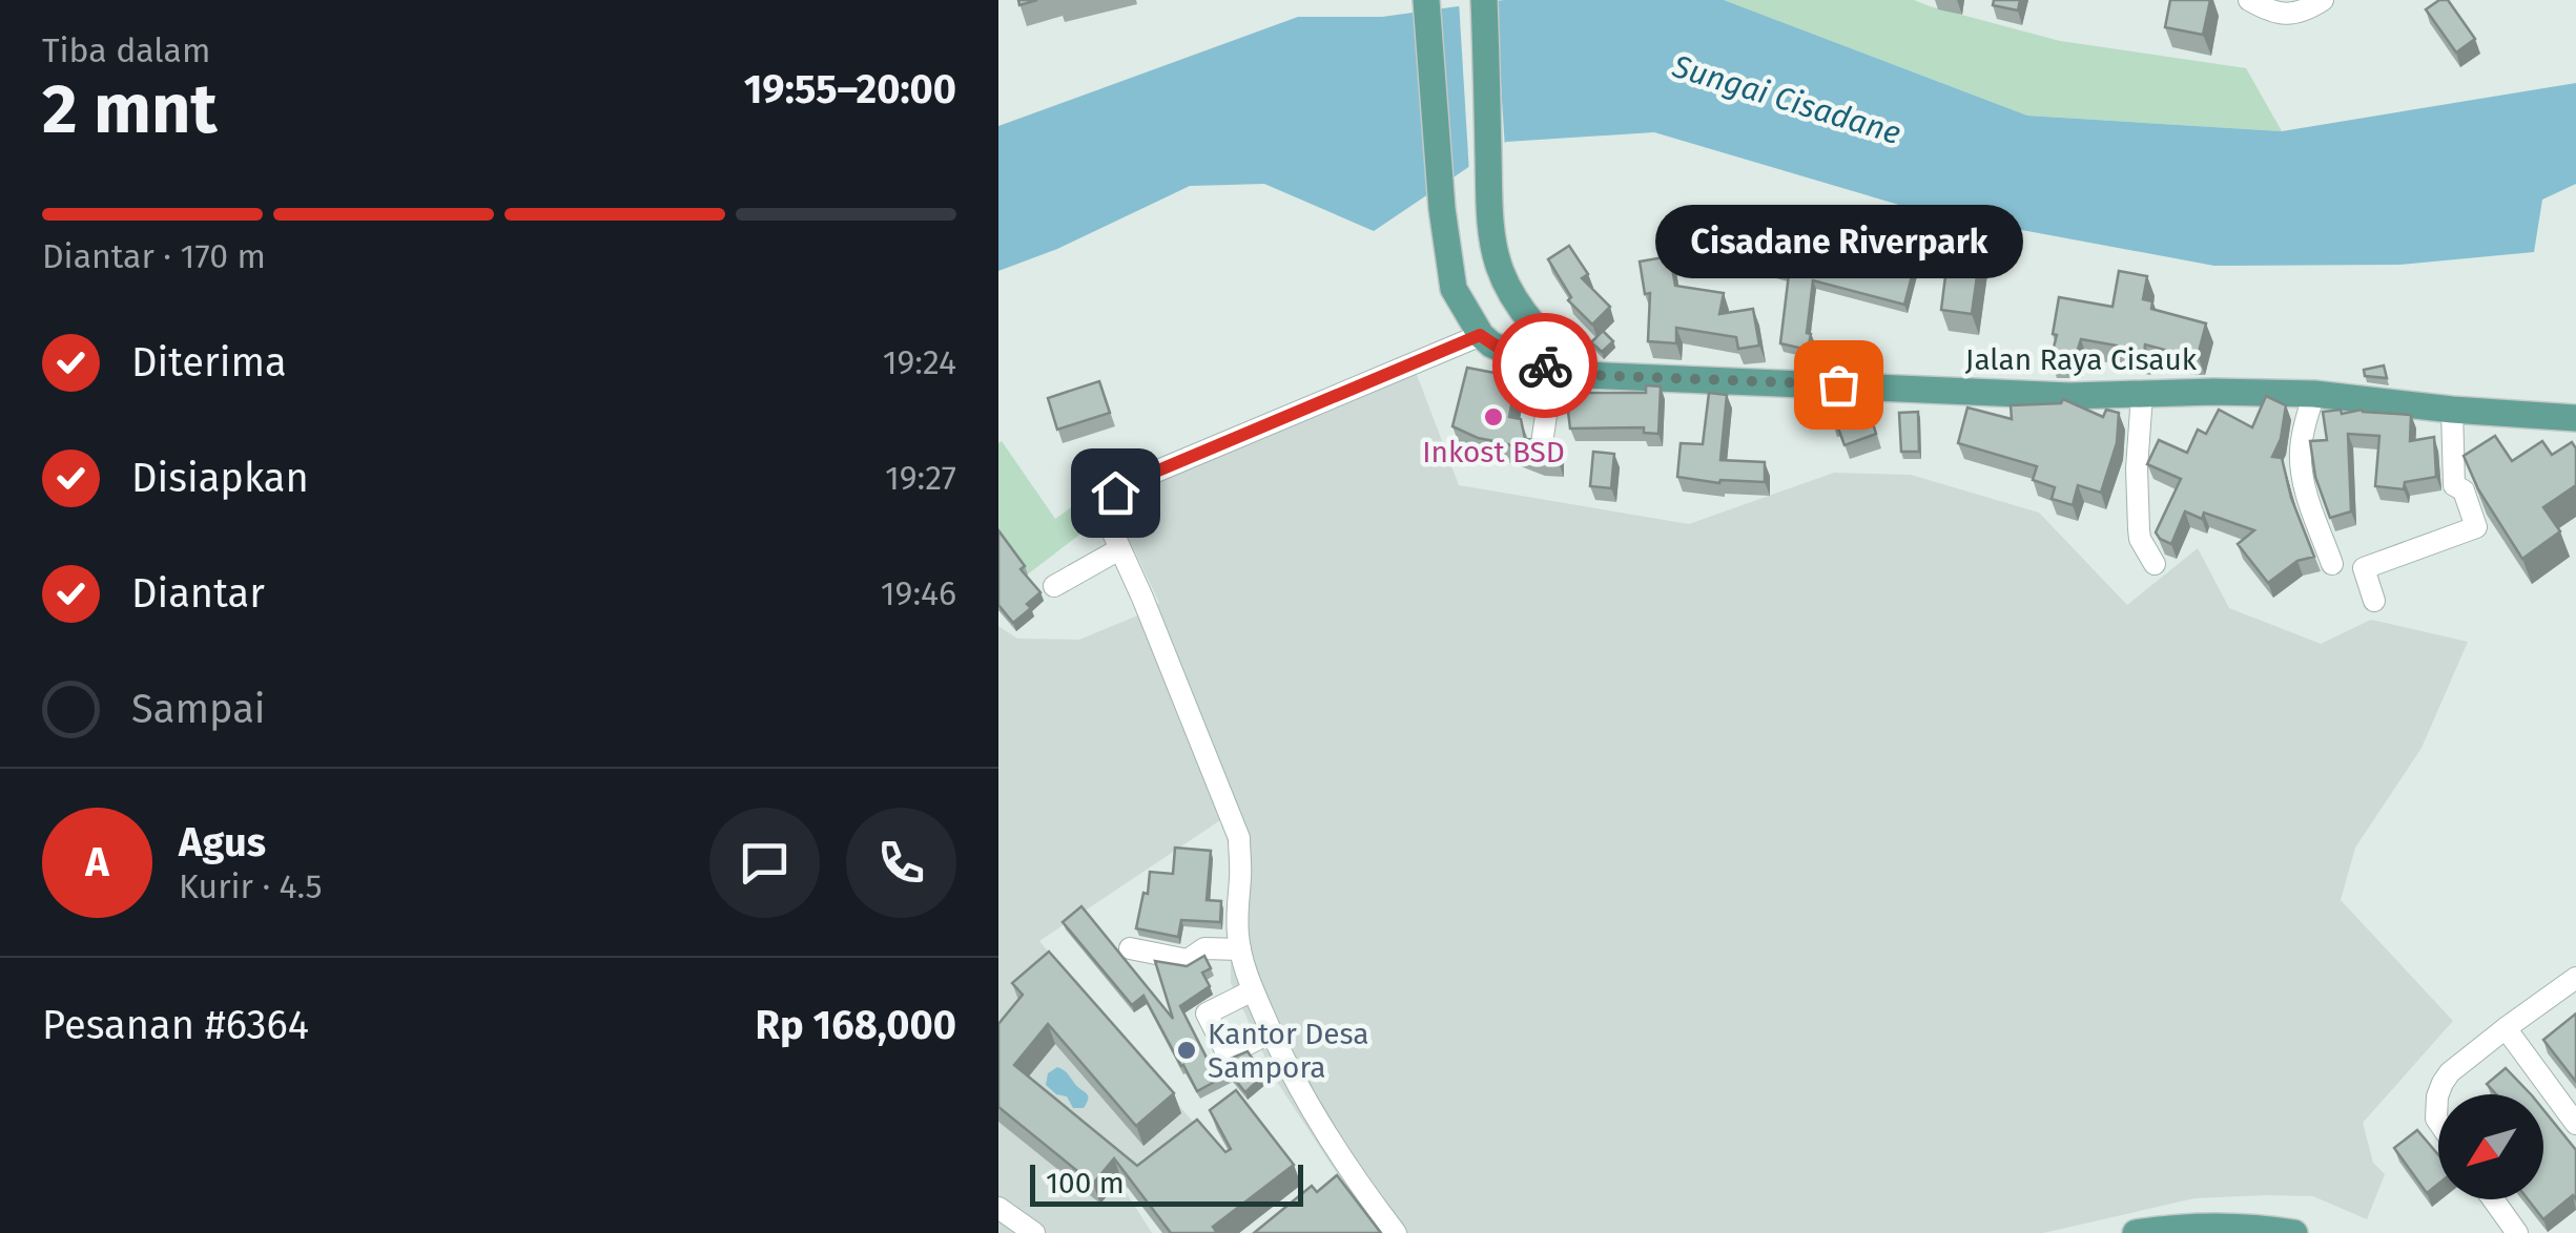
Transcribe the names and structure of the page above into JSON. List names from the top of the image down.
{
  "streets": {
    "main road": ["Jalan Raya Cisauk"]
  },
  "water": ["Sungai Cisadane"],
  "places": ["Cisadane Riverpark", "Inkost BSD", "Kantor Desa Sampora"],
  "scale_bar": "100 m",
  "north": "bottom left",
  "page": {
    "heading": ["2 mnt", "Tiba dalam", "19:55–20:00"],
    "panel": [
      "Agus",
      "Kurir · 4.5",
      "Pesanan #6364",
      "Rp 168,000"
    ],
    "bar": "Diantar · 170 m",
    "bubble": "Cisadane Riverpark",
    "list": [
      ["Diterima", "19:24"],
      ["Disiapkan", "19:27"],
      ["Diantar", "19:46"],
      "Sampai"
    ],
    "round": "A",
    "scale": "100 m"
  }
}
